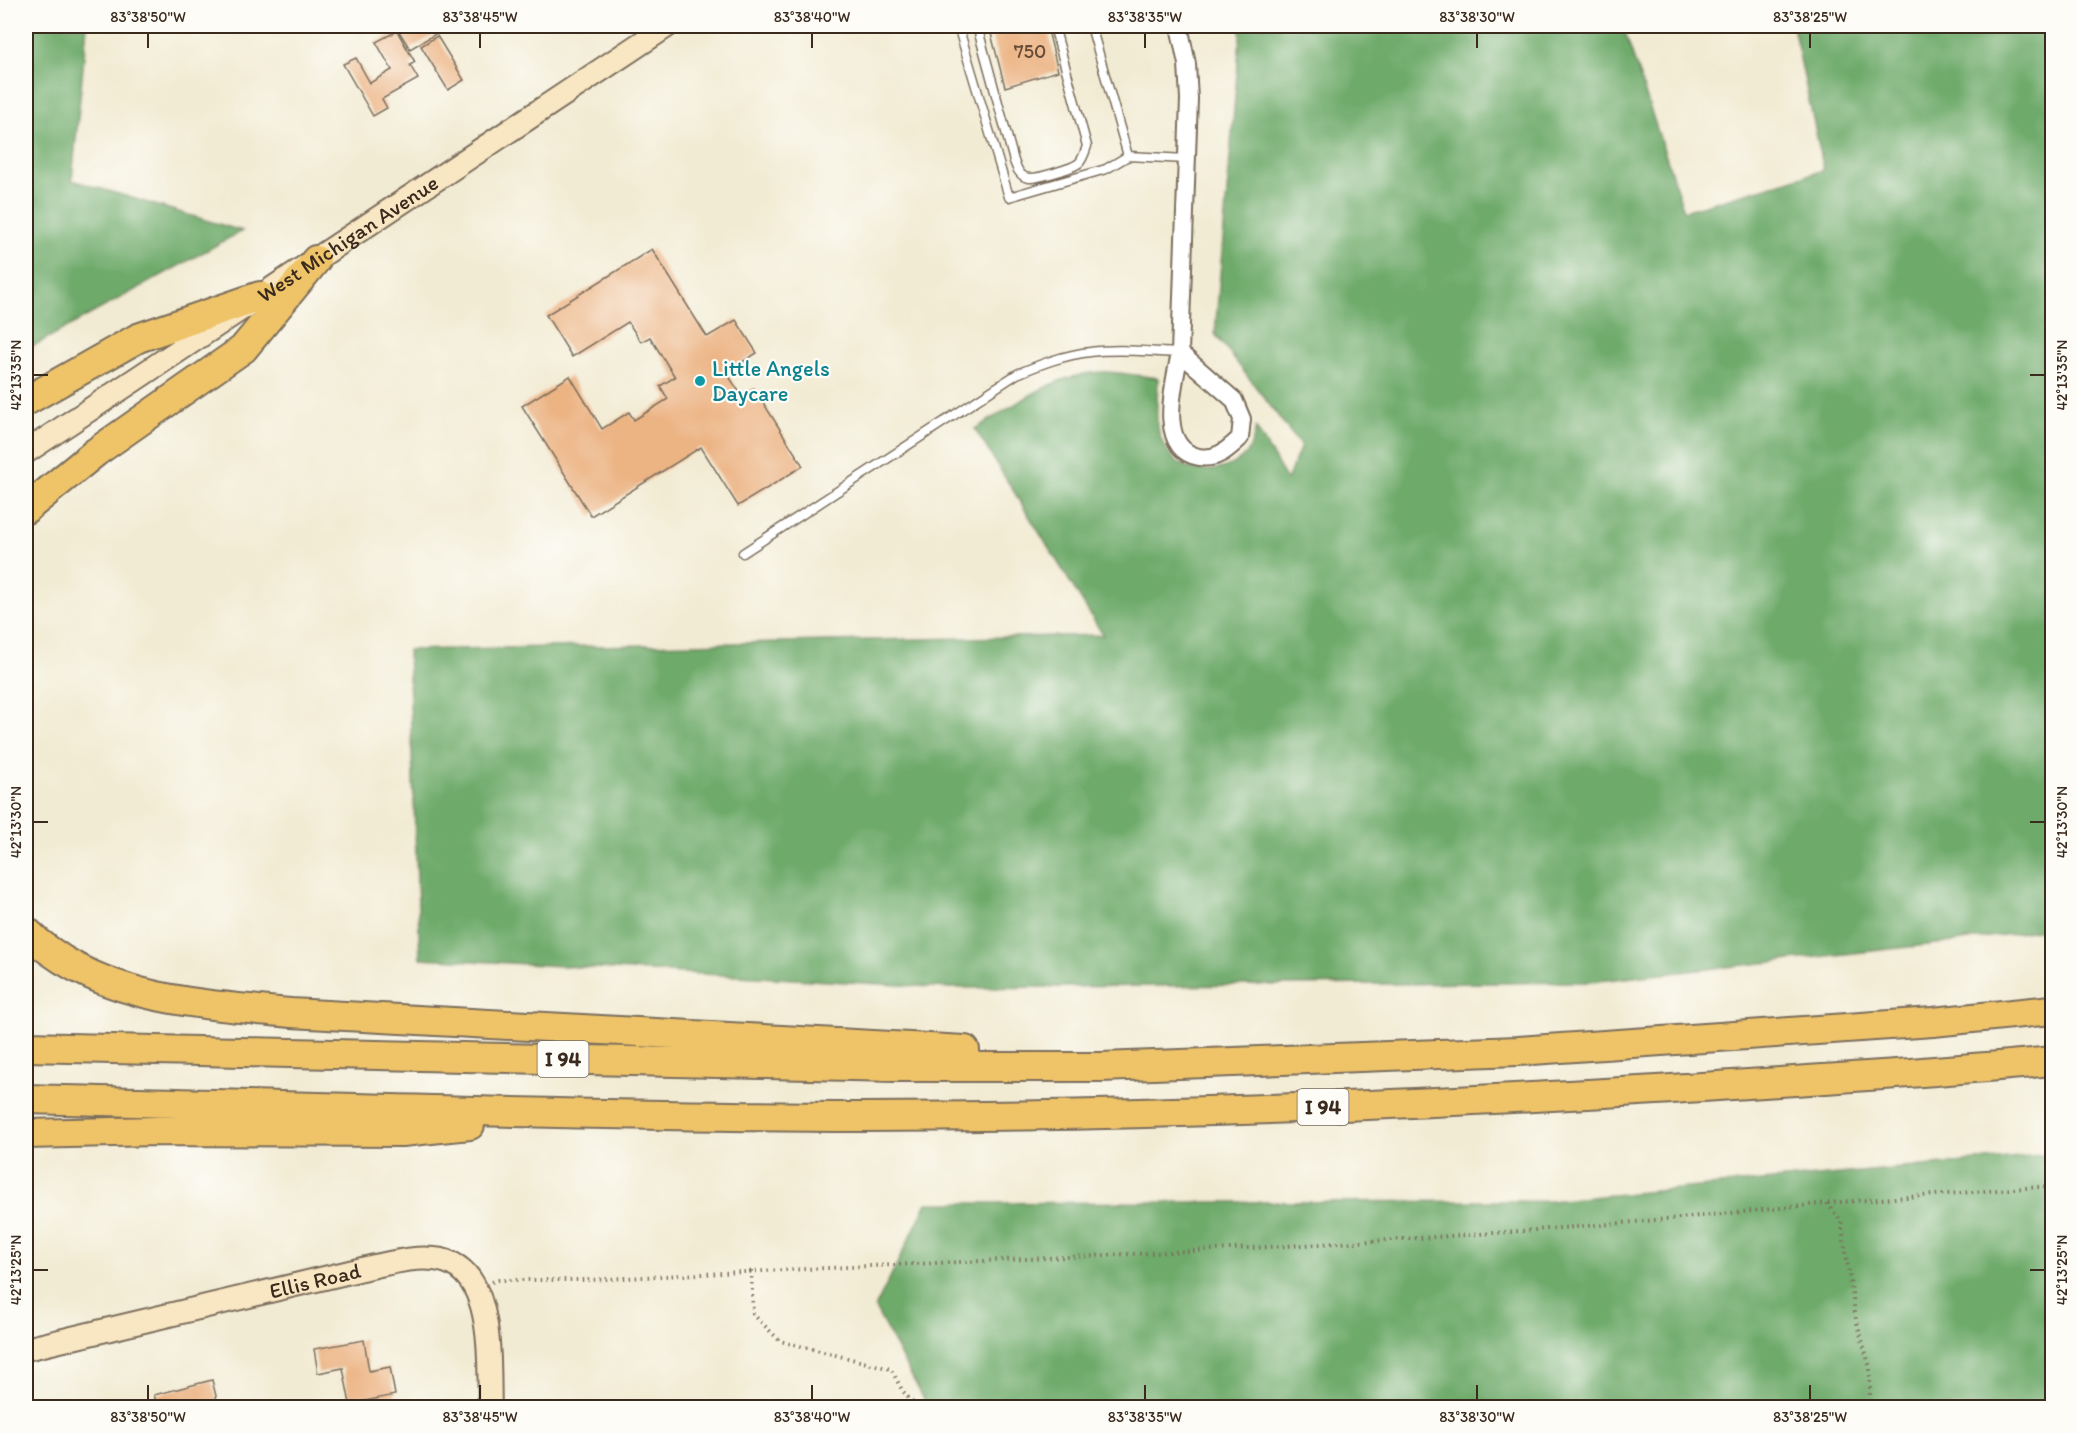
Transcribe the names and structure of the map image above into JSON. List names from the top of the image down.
{
  "streets": {
    "highway": ["I 94"],
    "main road": ["West Michigan Avenue", "Ellis Road"]
  },
  "places": ["Little Angels Daycare"],
  "house_numbers": ["750"],
  "coordinates": [
    "83°38'50\"W",
    "83°38'45\"W",
    "83°38'40\"W",
    "83°38'35\"W",
    "83°38'30\"W",
    "83°38'25\"W",
    "42°13'35\"N",
    "42°13'30\"N",
    "42°13'25\"N"
  ]
}
